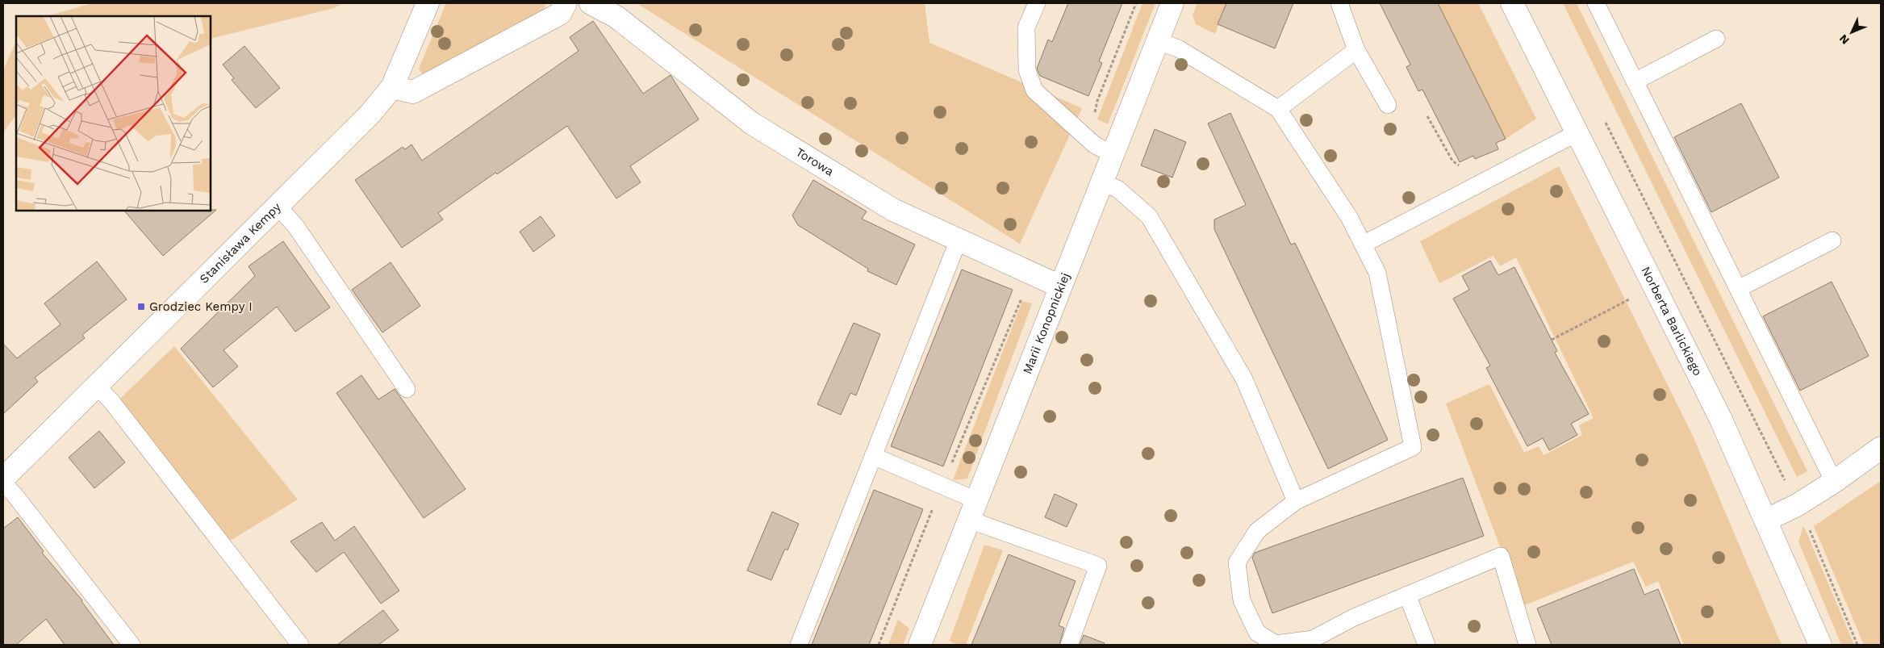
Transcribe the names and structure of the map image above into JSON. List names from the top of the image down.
{
  "streets": {
    "street": [
      "Torowa",
      "Stanisława Kempy",
      "Norberta Barlickiego",
      "Marii Konopnickiej"
    ]
  },
  "crossings": [
    ["Torowa", "Marii Konopnickiej"]
  ],
  "places": {
    "transit": ["Grodziec Kempy I"]
  },
  "north": "bottom left"
}
